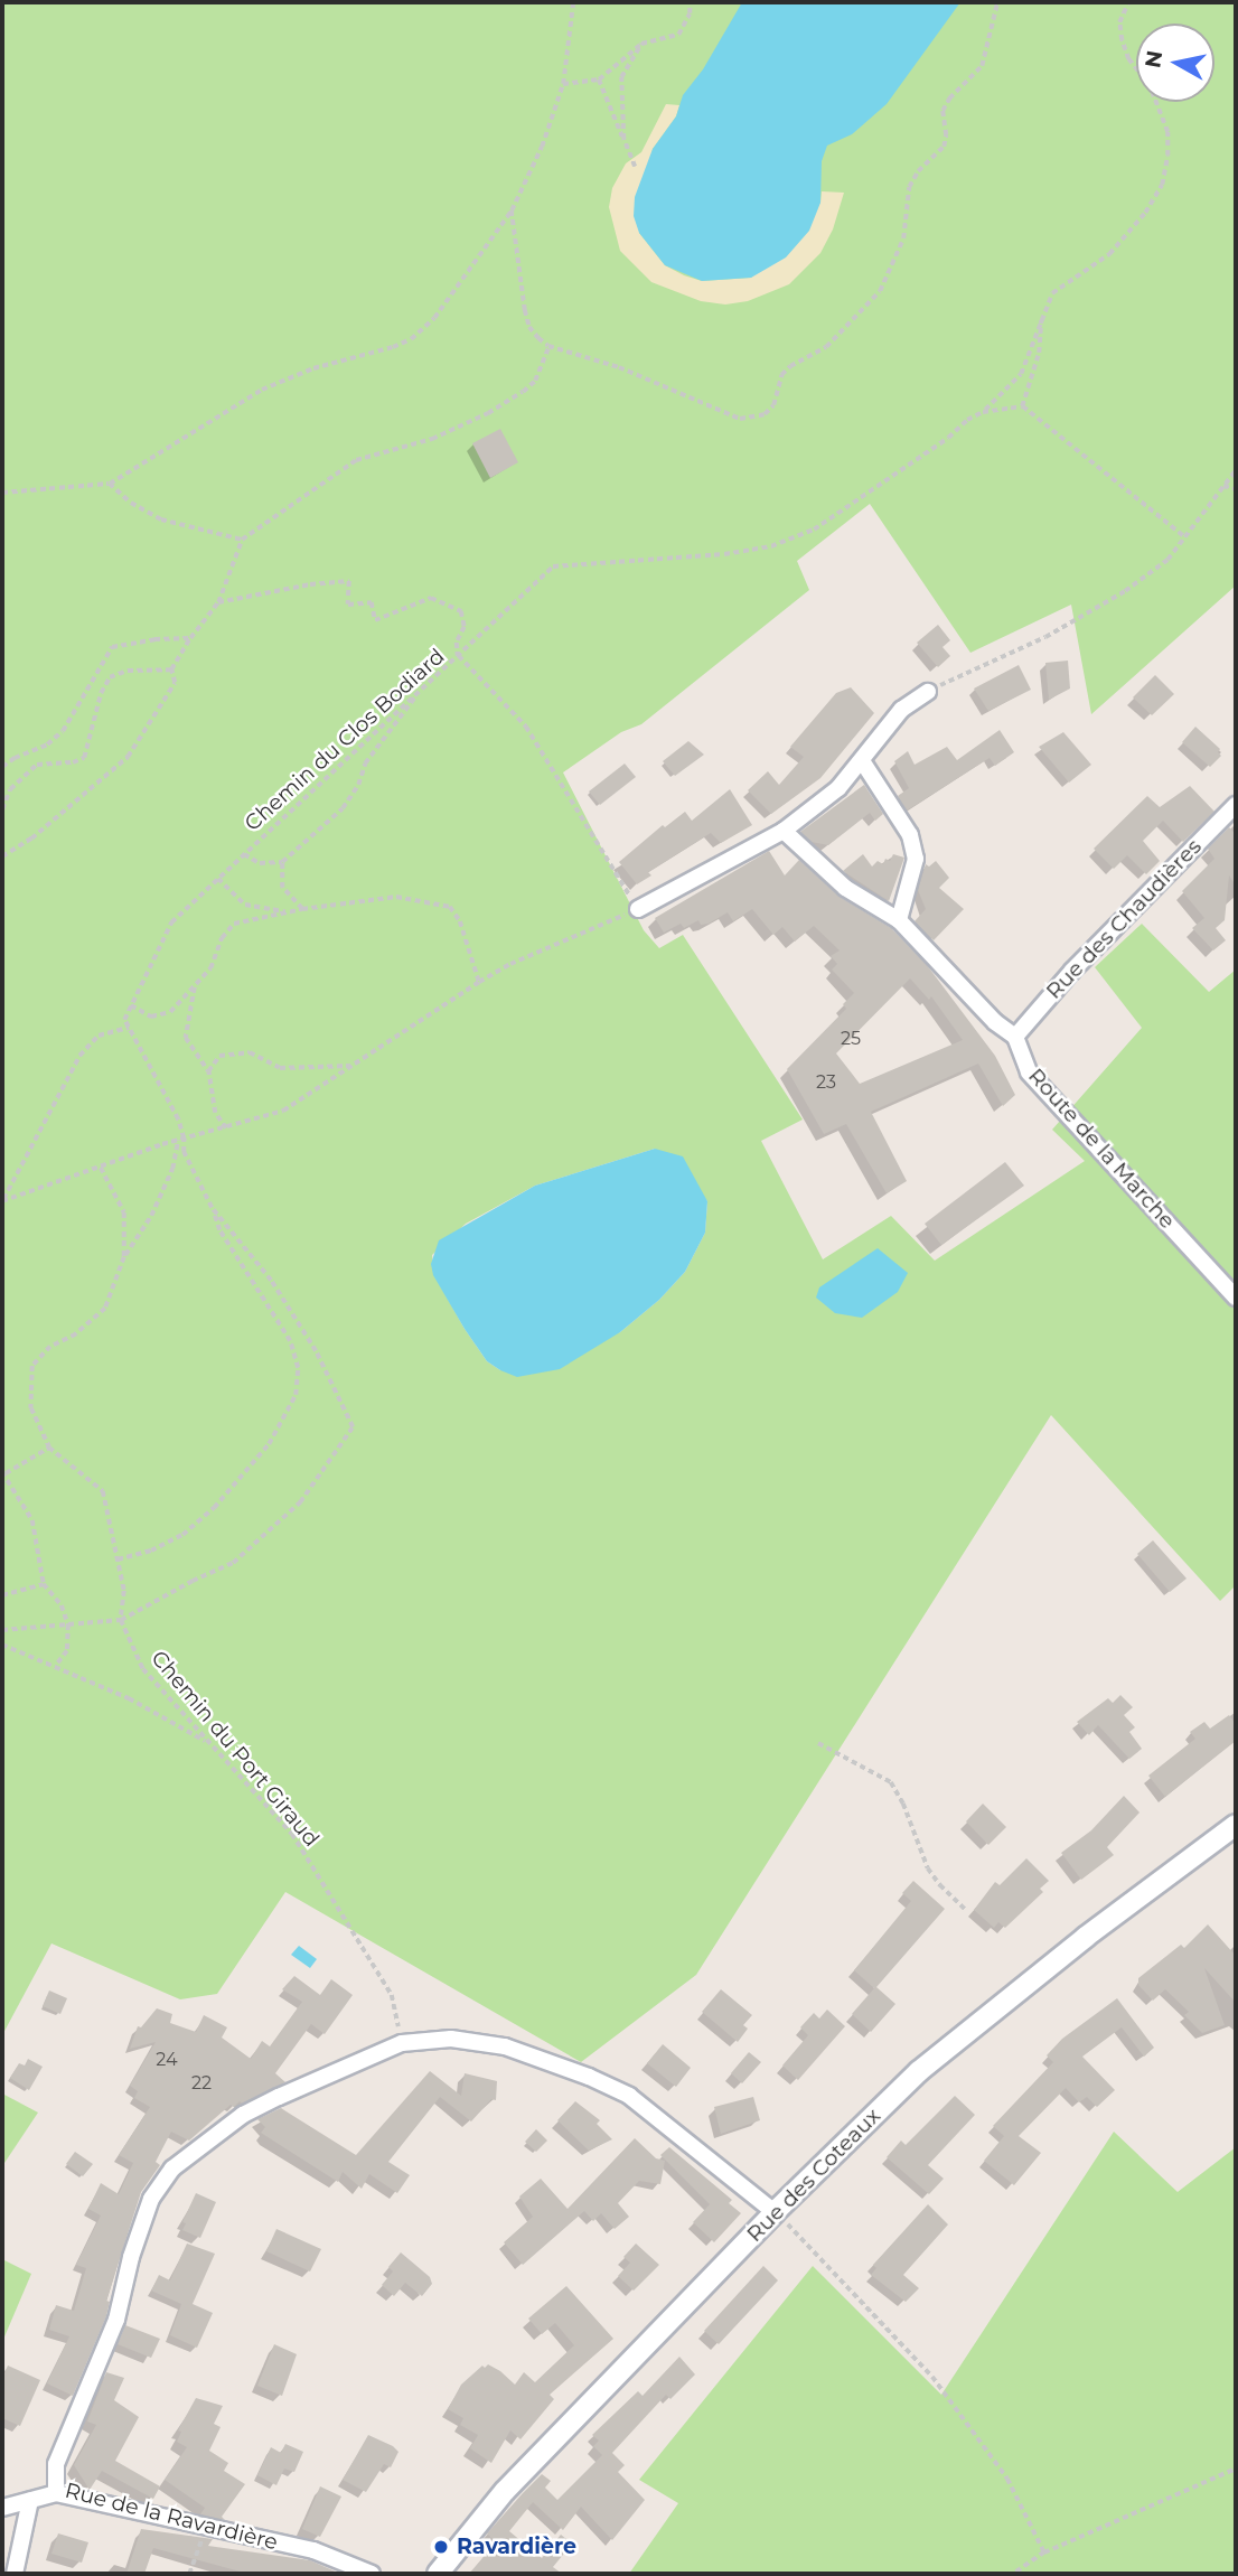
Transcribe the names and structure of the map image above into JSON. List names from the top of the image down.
{
  "streets": {
    "street": [
      "Rue des Chaudières",
      "Route de la Marche",
      "Rue des Coteaux",
      "Rue de la Ravardière"
    ],
    "path": ["Chemin du Clos Bodiard", "Chemin du Port Giraud"]
  },
  "crossings": [
    ["Rue des Chaudières", "Route de la Marche"],
    ["Chemin du Port Giraud", "Rue de la Ravardière"],
    ["Rue des Coteaux", "Rue de la Ravardière"]
  ],
  "places": ["Ravardière"],
  "house_numbers": [
    "25",
    "23",
    "24",
    "22"
  ],
  "north": "left"
}
